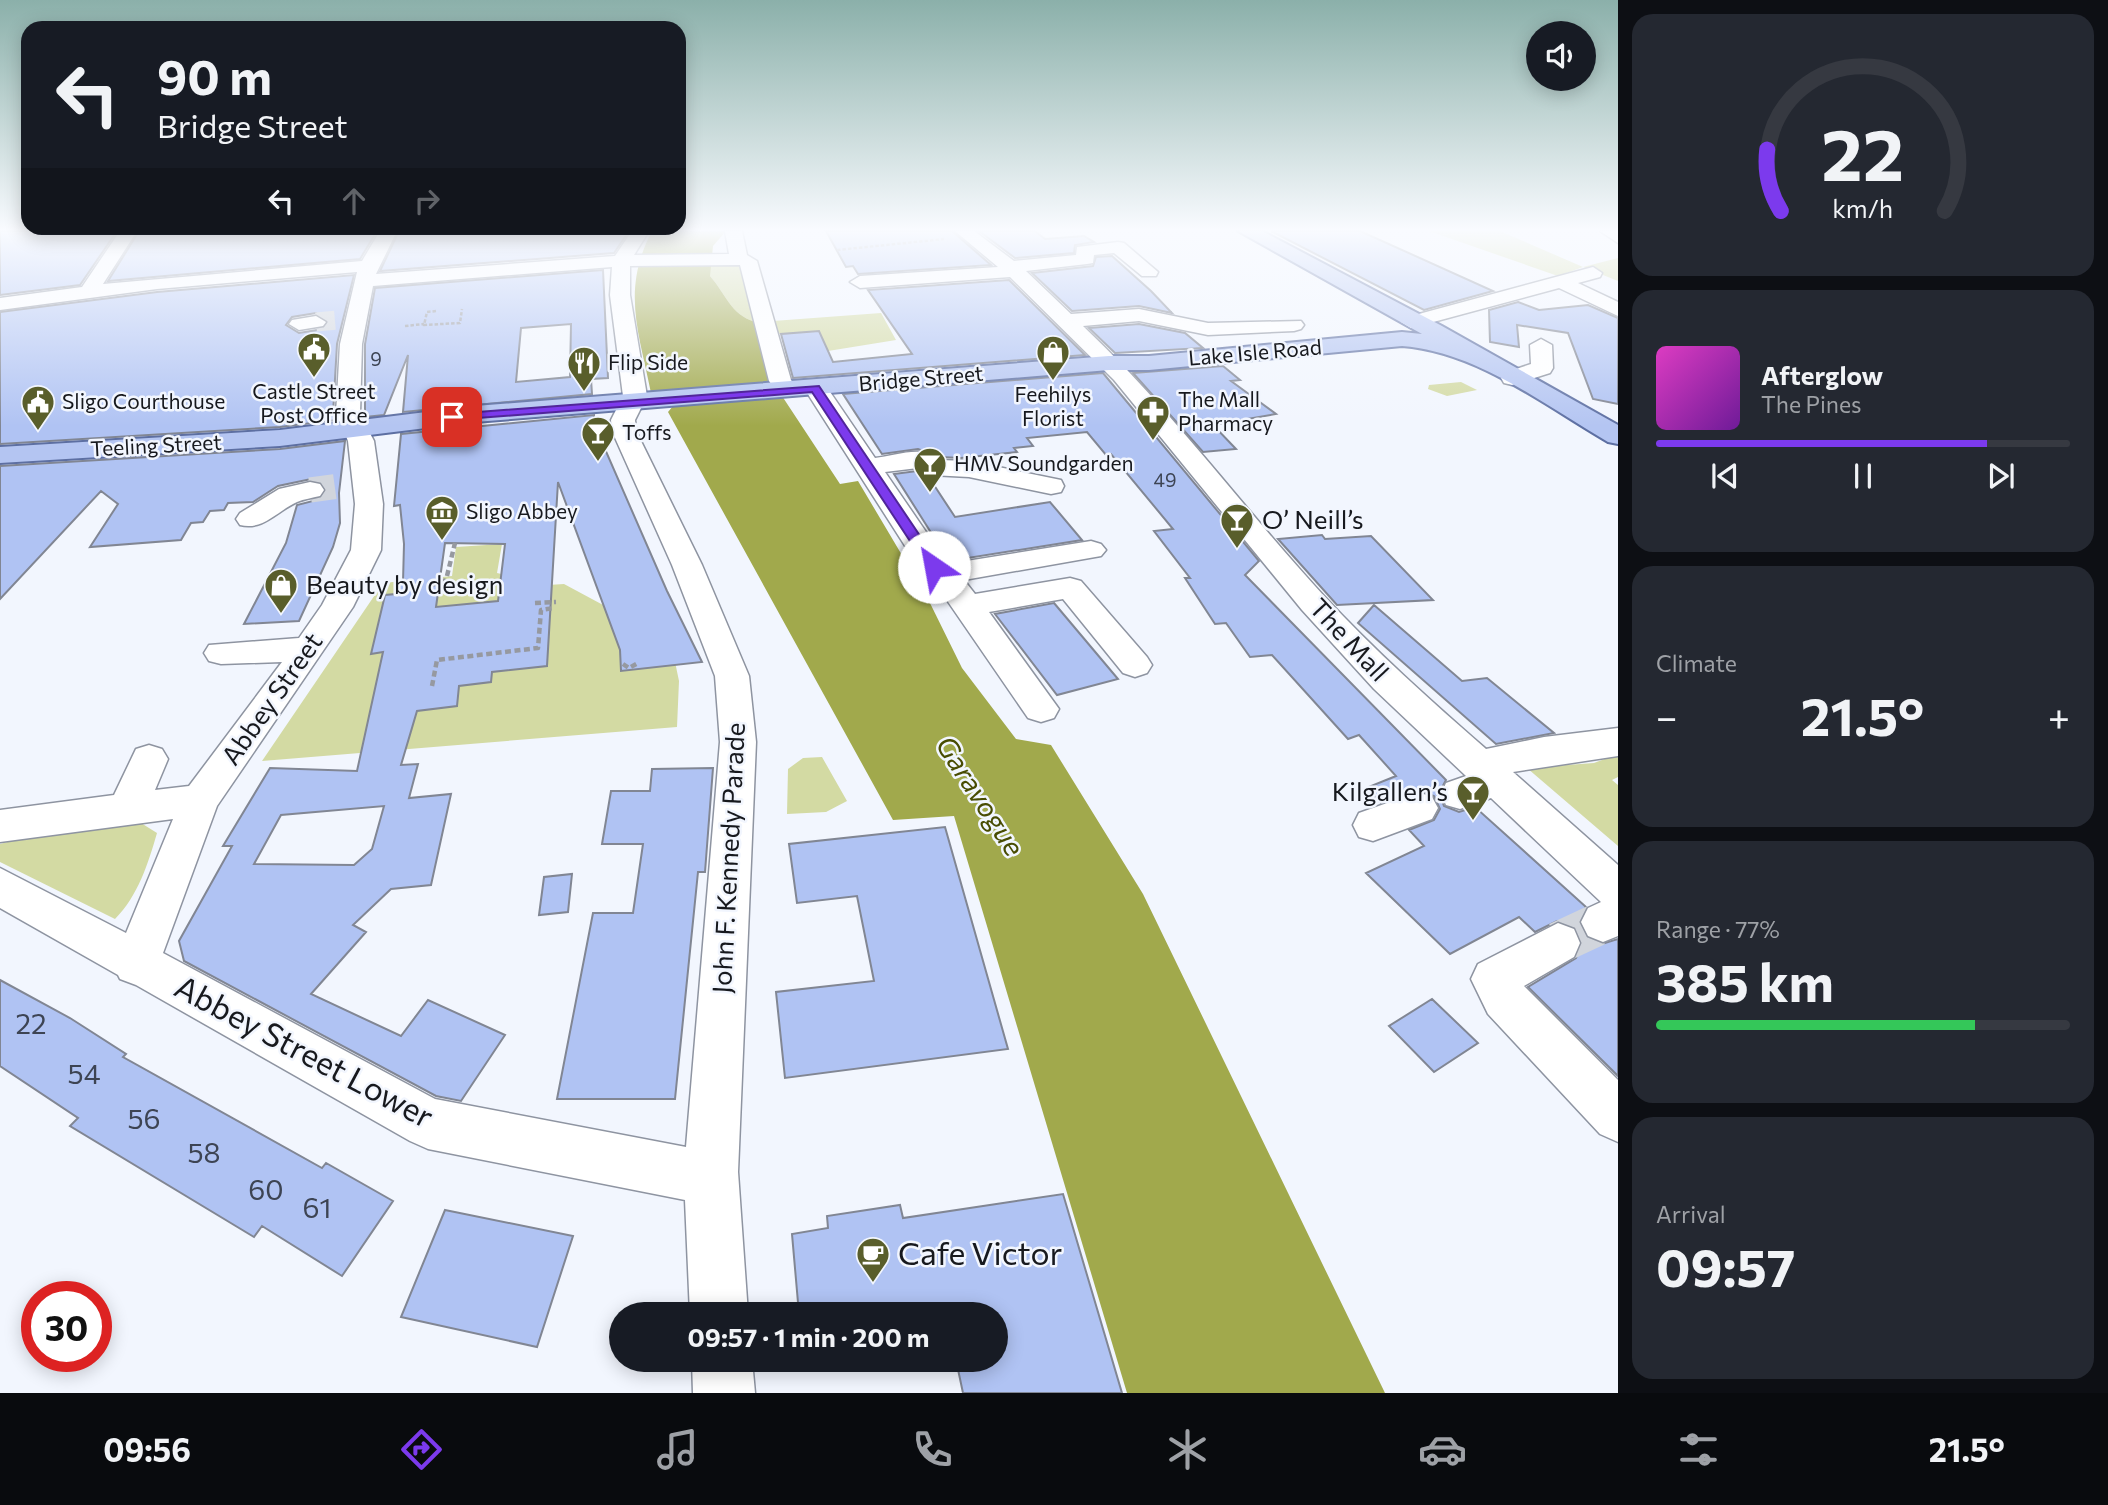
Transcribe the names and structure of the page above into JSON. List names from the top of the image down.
{
  "streets": {
    "main road": ["Lake Isle Road", "Bridge Street", "Teeling Street"],
    "street": [
      "The Mall",
      "Abbey Street",
      "John F. Kennedy Parade",
      "Abbey Street Lower"
    ]
  },
  "crossings": [
    ["Lake Isle Road", "Bridge Street"],
    ["Lake Isle Road", "The Mall"],
    ["Bridge Street", "Teeling Street"],
    ["Bridge Street", "The Mall"],
    ["Bridge Street", "John F. Kennedy Parade"],
    ["Teeling Street", "Abbey Street"],
    ["Teeling Street", "John F. Kennedy Parade"],
    ["Abbey Street", "Abbey Street Lower"],
    ["John F. Kennedy Parade", "Abbey Street Lower"]
  ],
  "water": ["Garavogue"],
  "places": {
    "public building": ["Castle Street Post Office", "Sligo Courthouse"],
    "shop": ["Feehilys Florist", "Beauty by design"],
    "restaurant": ["Flip Side"],
    "pharmacy": ["The Mall Pharmacy"],
    "bar": [
      "Toffs",
      "HMV Soundgarden",
      "O’ Neill’s",
      "Kilgallen’s"
    ],
    "museum": ["Sligo Abbey"],
    "cafe": ["Cafe Victor"]
  },
  "house_numbers": [
    "9",
    "49",
    "22",
    "54",
    "56",
    "58",
    "60",
    "61"
  ],
  "page": {
    "turn": ["90 m", "Bridge Street"],
    "song": ["Afterglow", "The Pines"],
    "tile": [
      "Climate",
      ["Range · 77%", "385 km"],
      ["Arrival", "09:57"]
    ],
    "heat": ["−", "21.5°", "+"],
    "limit": "30",
    "trip": "09:57 · 1 min · 200 m",
    "tabs": ["09:56", "21.5°"],
    "gauge": ["22", "km/h"]
  }
}
